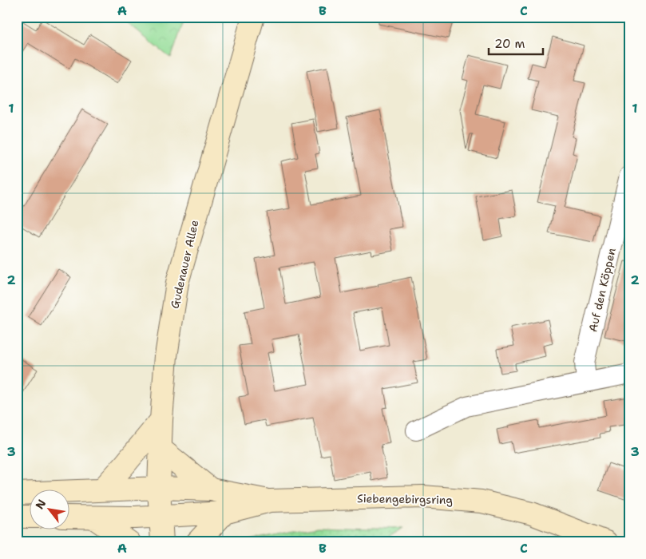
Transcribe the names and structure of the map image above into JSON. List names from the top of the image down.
{
  "streets": {
    "main road": ["Gudenauer Allee", "Siebengebirgsring"],
    "street": ["Auf den Köppen"]
  },
  "crossings": [
    ["Gudenauer Allee", "Siebengebirgsring"]
  ],
  "scale_bar": "20 m",
  "north": "top left",
  "grid": {
    "columns": ["A", "B", "C"],
    "rows": ["1", "2", "3"]
  }
}
